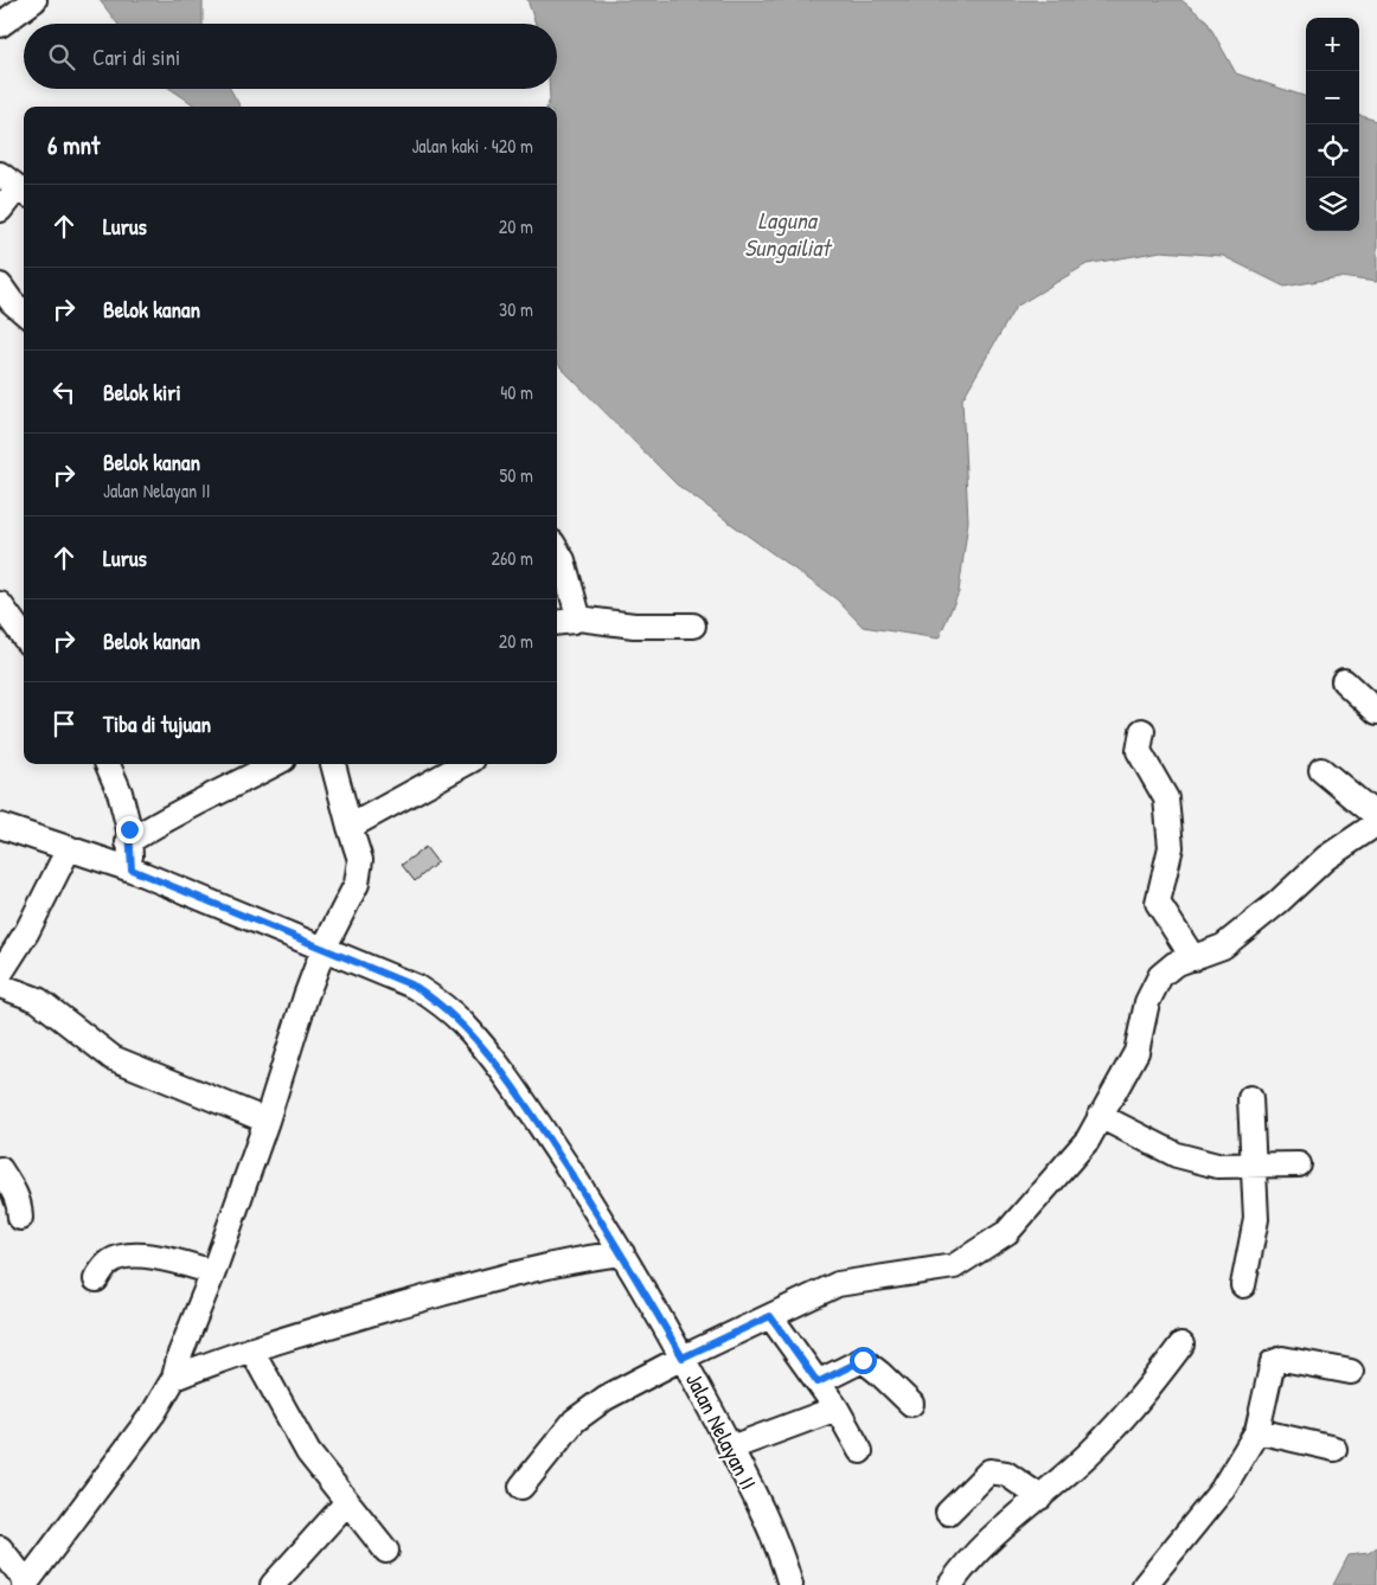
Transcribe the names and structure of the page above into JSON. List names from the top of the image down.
{
  "streets": {
    "street": ["Jalan Nelayan II"]
  },
  "water": ["Laguna Sungailiat"],
  "page": {
    "map_buttons": ["+", "−"],
    "search": "Cari di sini",
    "heading": ["6 mnt", "Jalan kaki · 420 m"],
    "list": [
      ["Lurus", "20 m"],
      ["Belok kanan", "30 m"],
      ["Belok kiri", "40 m"],
      ["Belok kanan", "Jalan Nelayan II", "50 m"],
      ["Lurus", "260 m"],
      ["Belok kanan", "20 m"],
      "Tiba di tujuan"
    ]
  }
}
